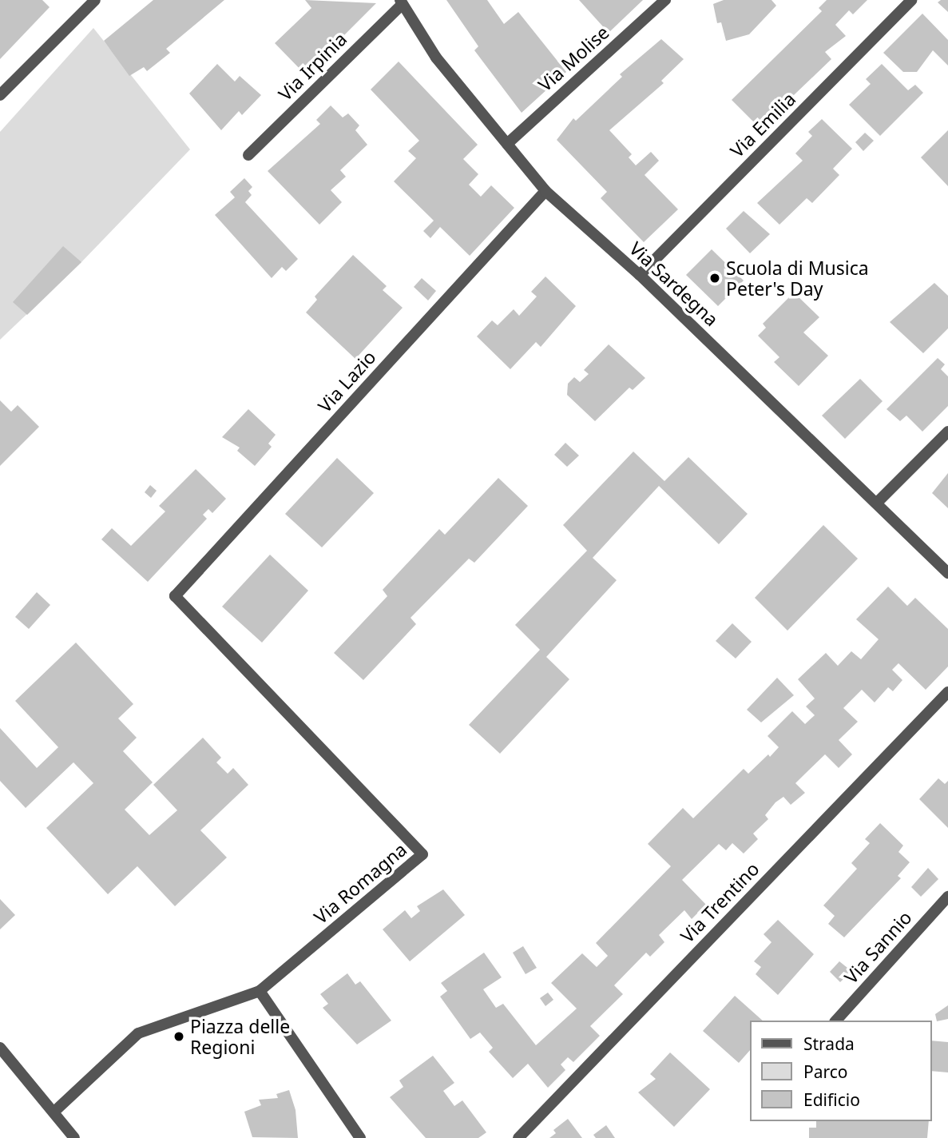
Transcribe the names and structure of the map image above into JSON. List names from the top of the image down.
{
  "streets": {
    "street": [
      "Via Molise",
      "Via Irpinia",
      "Via Emilia",
      "Via Sardegna",
      "Via Lazio",
      "Via Romagna",
      "Via Trentino",
      "Via Sannio"
    ]
  },
  "crossings": [
    ["Via Molise", "Via Sardegna"],
    ["Via Irpinia", "Via Sardegna"],
    ["Via Emilia", "Via Sardegna"],
    ["Via Sardegna", "Via Lazio"],
    ["Via Lazio", "Via Romagna"]
  ],
  "places": ["Scuola di Musica Peter's Day", "Piazza delle Regioni"],
  "legend": ["Strada", "Parco", "Edificio"]
}
